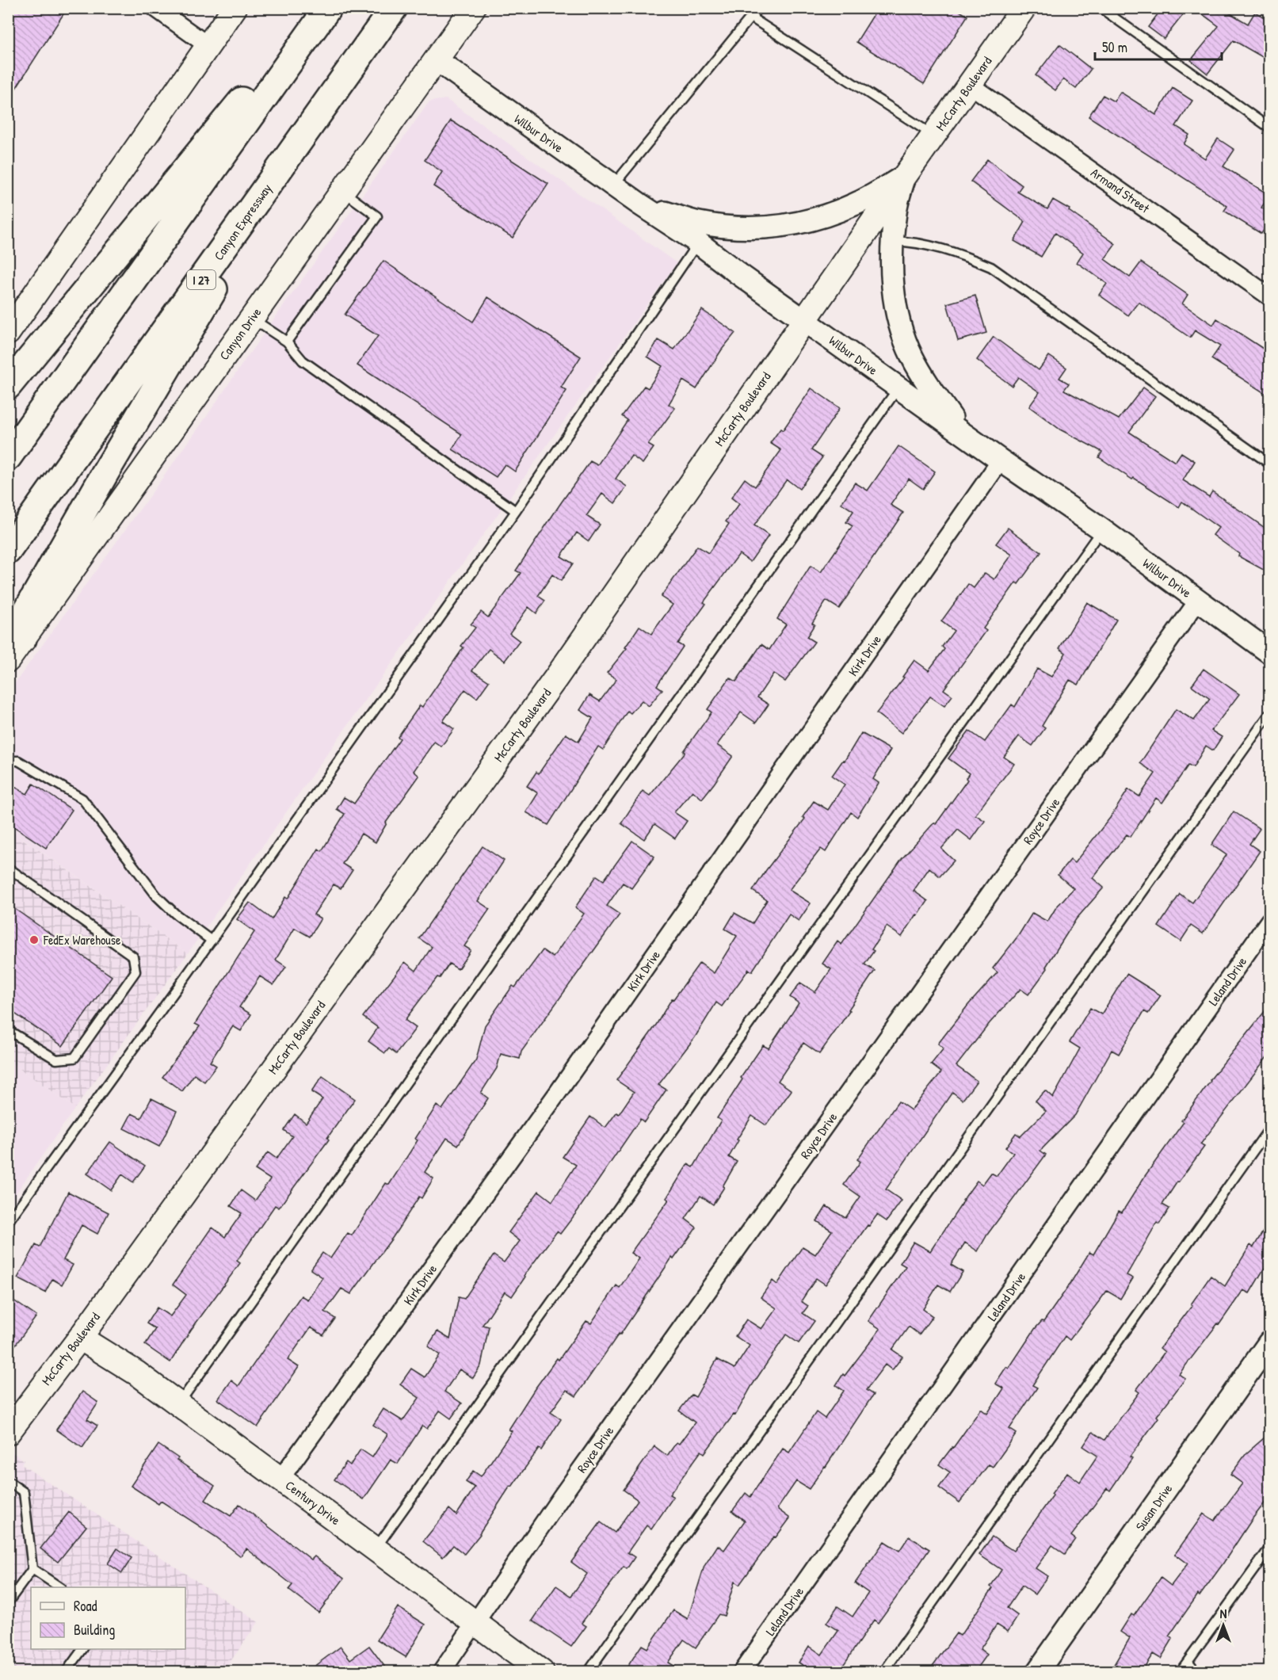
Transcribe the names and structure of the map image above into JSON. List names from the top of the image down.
{
  "streets": {
    "highway": ["Canyon Expressway", "I 27"],
    "main road": ["McCarty Boulevard", "Canyon Drive", "Century Drive"],
    "street": [
      "Wilbur Drive",
      "Armand Street",
      "Kirk Drive",
      "Royce Drive",
      "Leland Drive",
      "Susan Drive"
    ]
  },
  "crossings": [
    ["McCarty Boulevard", "Wilbur Drive"],
    ["McCarty Boulevard", "Armand Street"],
    ["McCarty Boulevard", "Century Drive"],
    ["Wilbur Drive", "Canyon Drive"],
    ["Wilbur Drive", "Kirk Drive"],
    ["Wilbur Drive", "Royce Drive"],
    ["Kirk Drive", "Century Drive"],
    ["Royce Drive", "Century Drive"]
  ],
  "places": ["FedEx Warehouse"],
  "legend": ["Road", "Building"],
  "scale_bar": "50 m",
  "north": "top"
}
